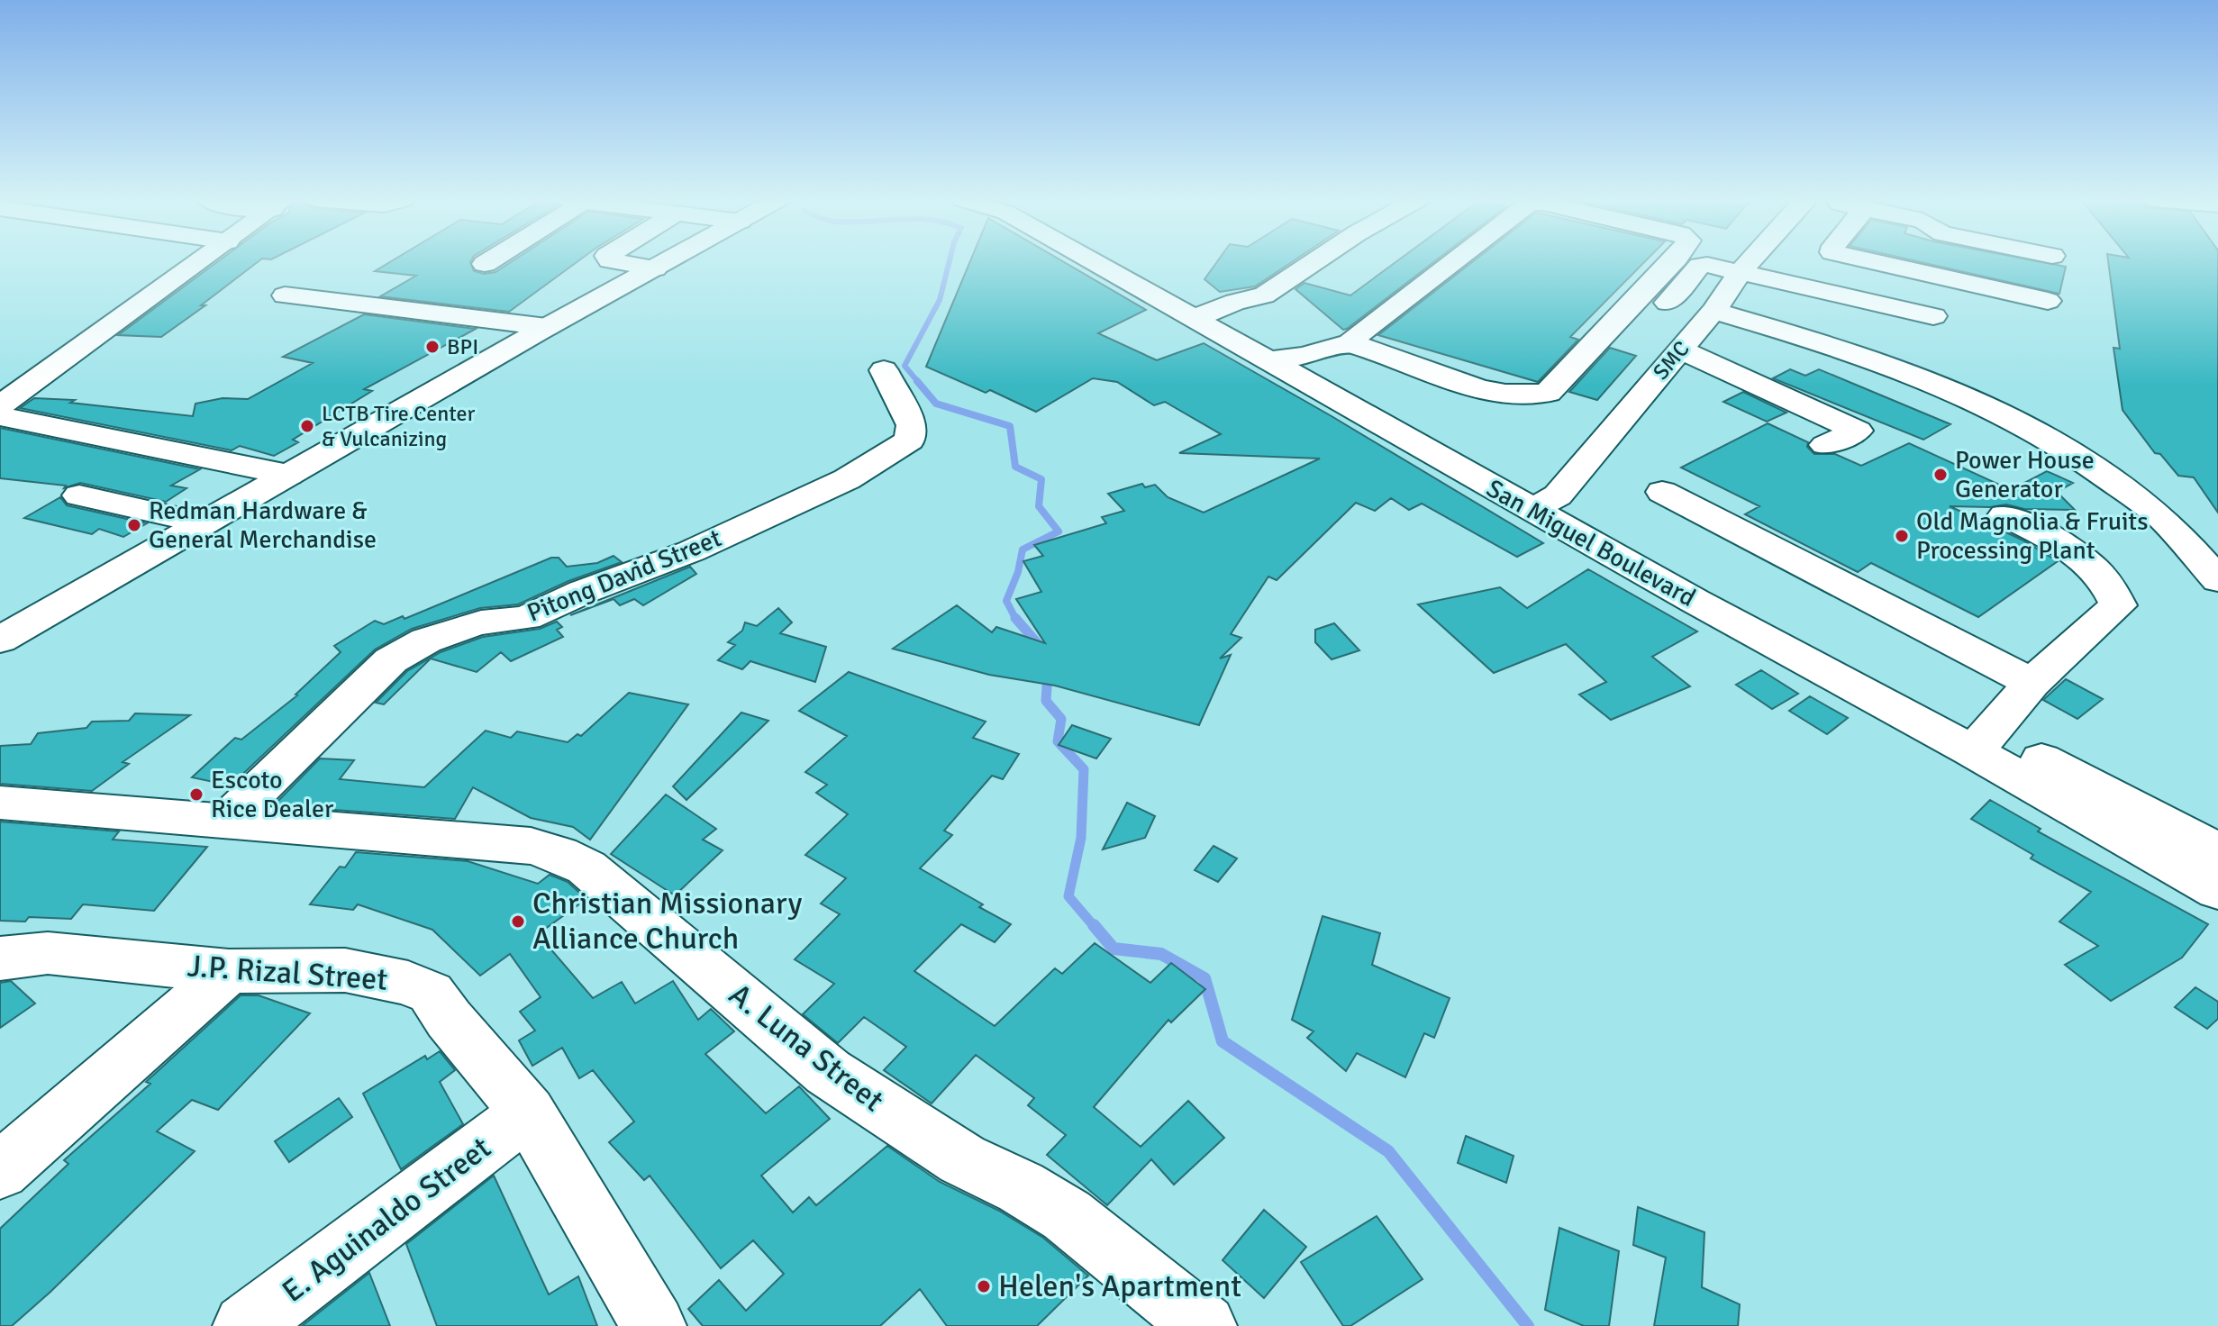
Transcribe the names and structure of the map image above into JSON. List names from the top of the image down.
{
  "streets": {
    "main road": [
      "SMC",
      "San Miguel Boulevard",
      "Pitong David Street",
      "J.P. Rizal Street",
      "A. Luna Street",
      "E. Aguinaldo Street"
    ]
  },
  "crossings": [
    ["SMC", "San Miguel Boulevard"],
    ["Pitong David Street", "A. Luna Street"],
    ["J.P. Rizal Street", "E. Aguinaldo Street"]
  ],
  "places": [
    "BPI",
    "LCTB Tire Center & Vulcanizing",
    "Power House Generator",
    "Redman Hardware & General Merchandise",
    "Old Magnolia & Fruits Processing Plant",
    "Escoto Rice Dealer",
    "Christian Missionary Alliance Church",
    "Helen's Apartment"
  ]
}
